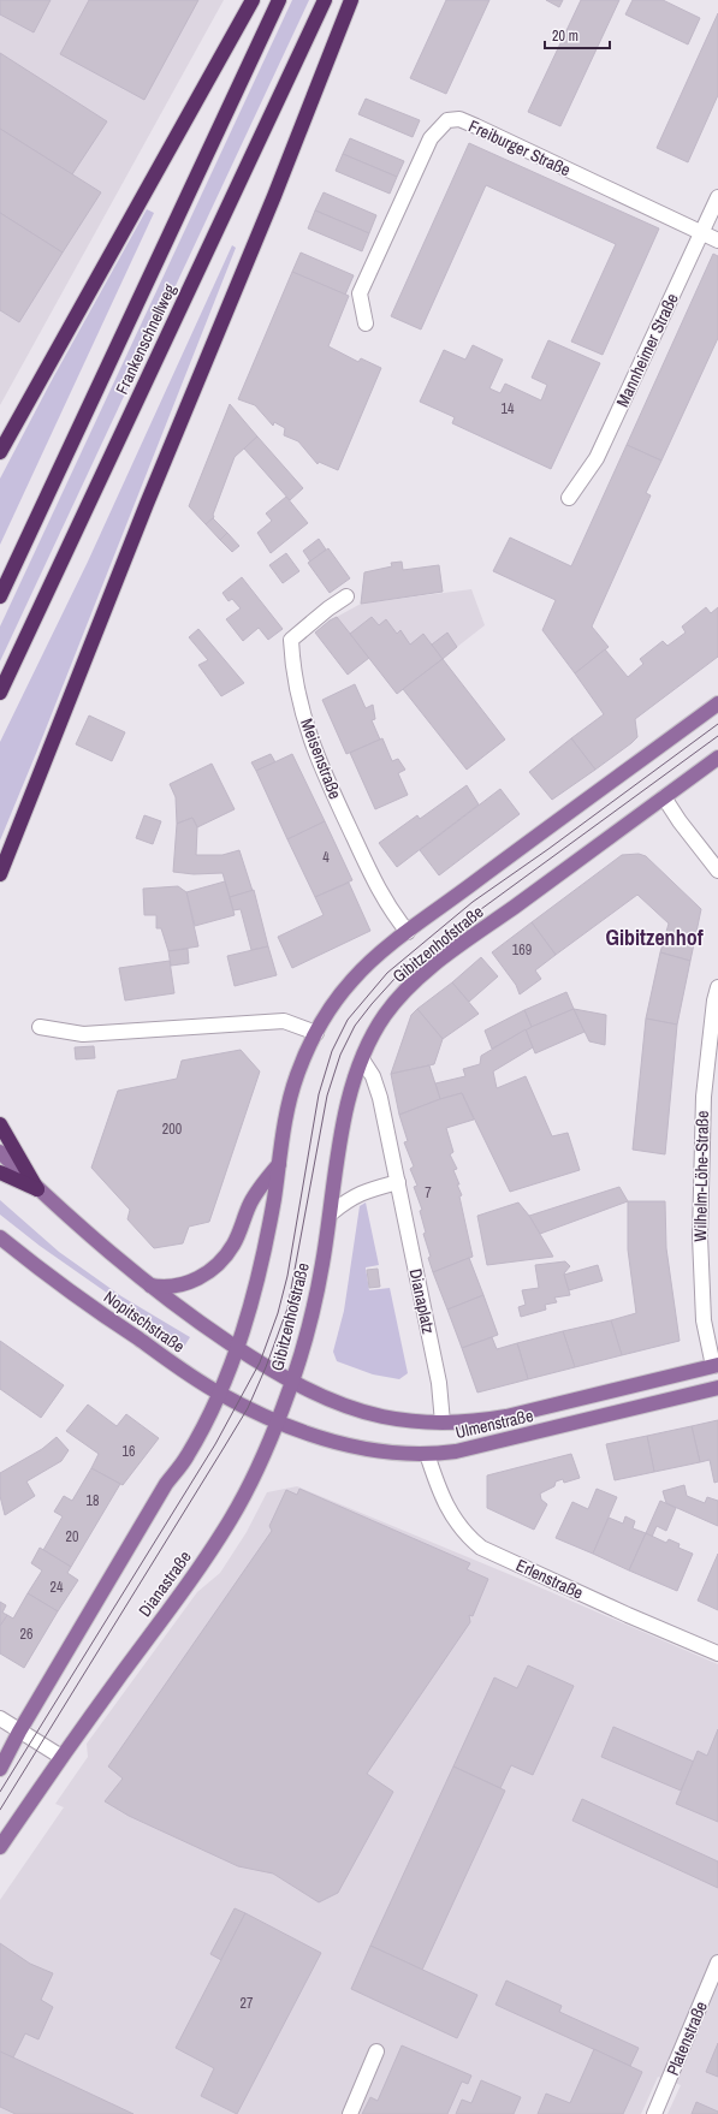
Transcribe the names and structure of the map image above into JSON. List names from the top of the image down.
{
  "streets": {
    "highway": ["Frankenschnellweg"],
    "main road": [
      "Gibitzenhofstraße",
      "Nopitschstraße",
      "Ulmenstraße",
      "Dianastraße"
    ],
    "street": [
      "Freiburger Straße",
      "Mannheimer Straße",
      "Meisenstraße",
      "Wilhelm-Löhe-Straße",
      "Dianaplatz",
      "Erlenstraße",
      "Platenstraße"
    ]
  },
  "crossings": [
    ["Freiburger Straße", "Mannheimer Straße"],
    ["Meisenstraße", "Gibitzenhofstraße"],
    ["Gibitzenhofstraße", "Dianaplatz"],
    ["Gibitzenhofstraße", "Nopitschstraße"],
    ["Gibitzenhofstraße", "Ulmenstraße"],
    ["Gibitzenhofstraße", "Dianastraße"],
    ["Wilhelm-Löhe-Straße", "Ulmenstraße"],
    ["Dianaplatz", "Ulmenstraße"],
    ["Nopitschstraße", "Ulmenstraße"],
    ["Nopitschstraße", "Dianastraße"],
    ["Ulmenstraße", "Erlenstraße"],
    ["Ulmenstraße", "Dianastraße"]
  ],
  "districts": ["Gibitzenhof"],
  "house_numbers": [
    "14",
    "4",
    "169",
    "200",
    "7",
    "16",
    "18",
    "20",
    "24",
    "26",
    "27"
  ],
  "scale_bar": "20 m"
}
